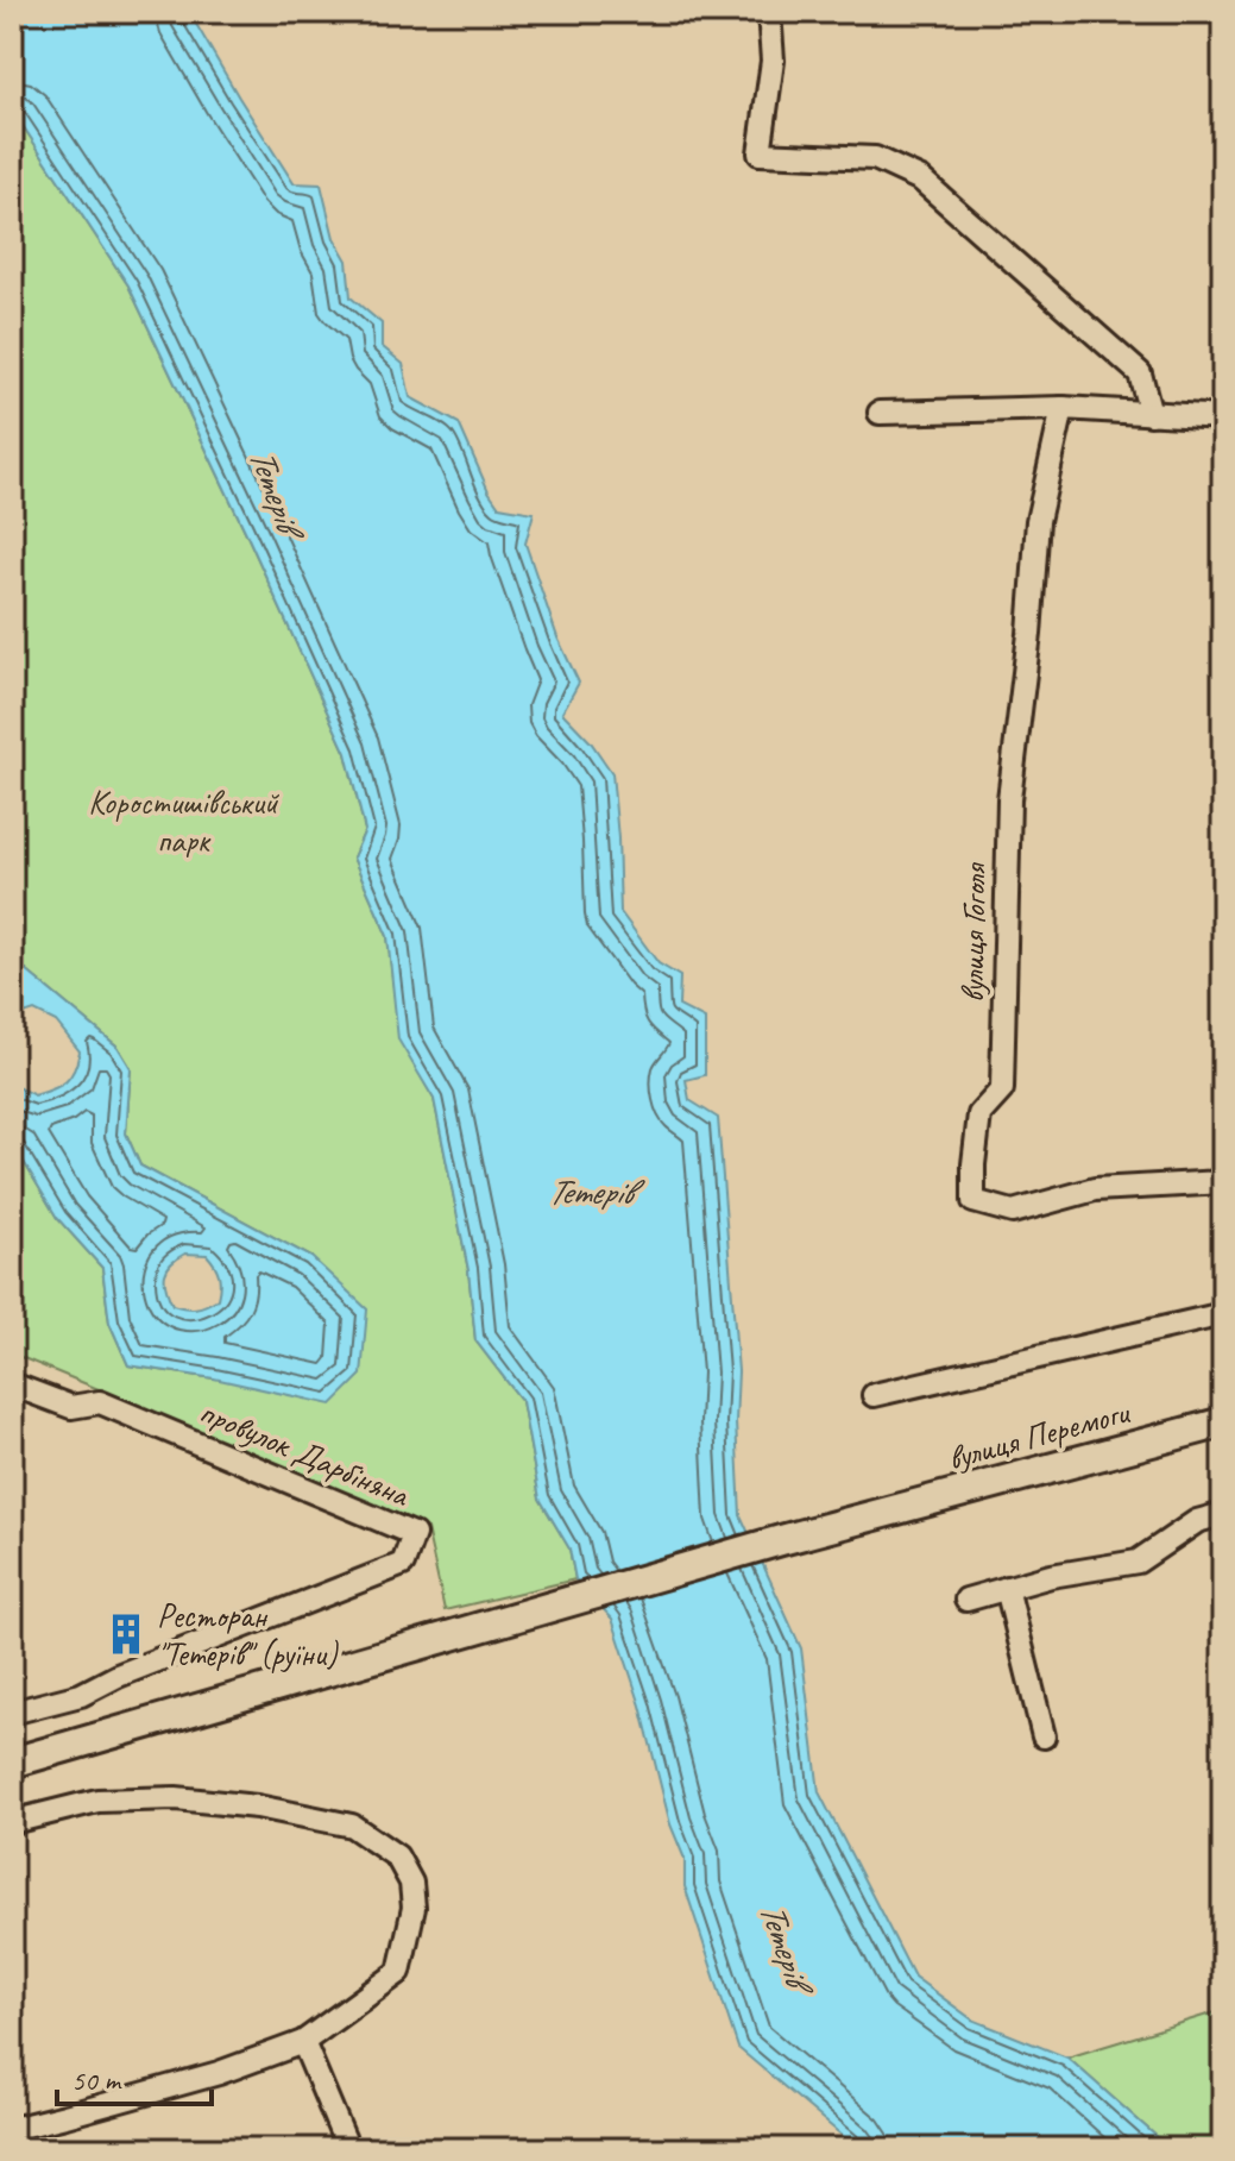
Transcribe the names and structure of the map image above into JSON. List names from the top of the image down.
{
  "streets": {
    "main road": ["вулиця Перемоги"],
    "street": ["вулиця Гоголя", "провулок Дарбіняна"]
  },
  "water": ["Тетерів"],
  "parks": ["Коростишівський парк"],
  "places": {
    "building": ["Ресторан \"Тетерів\" (руїни)"]
  },
  "scale_bar": "50 m"
}
